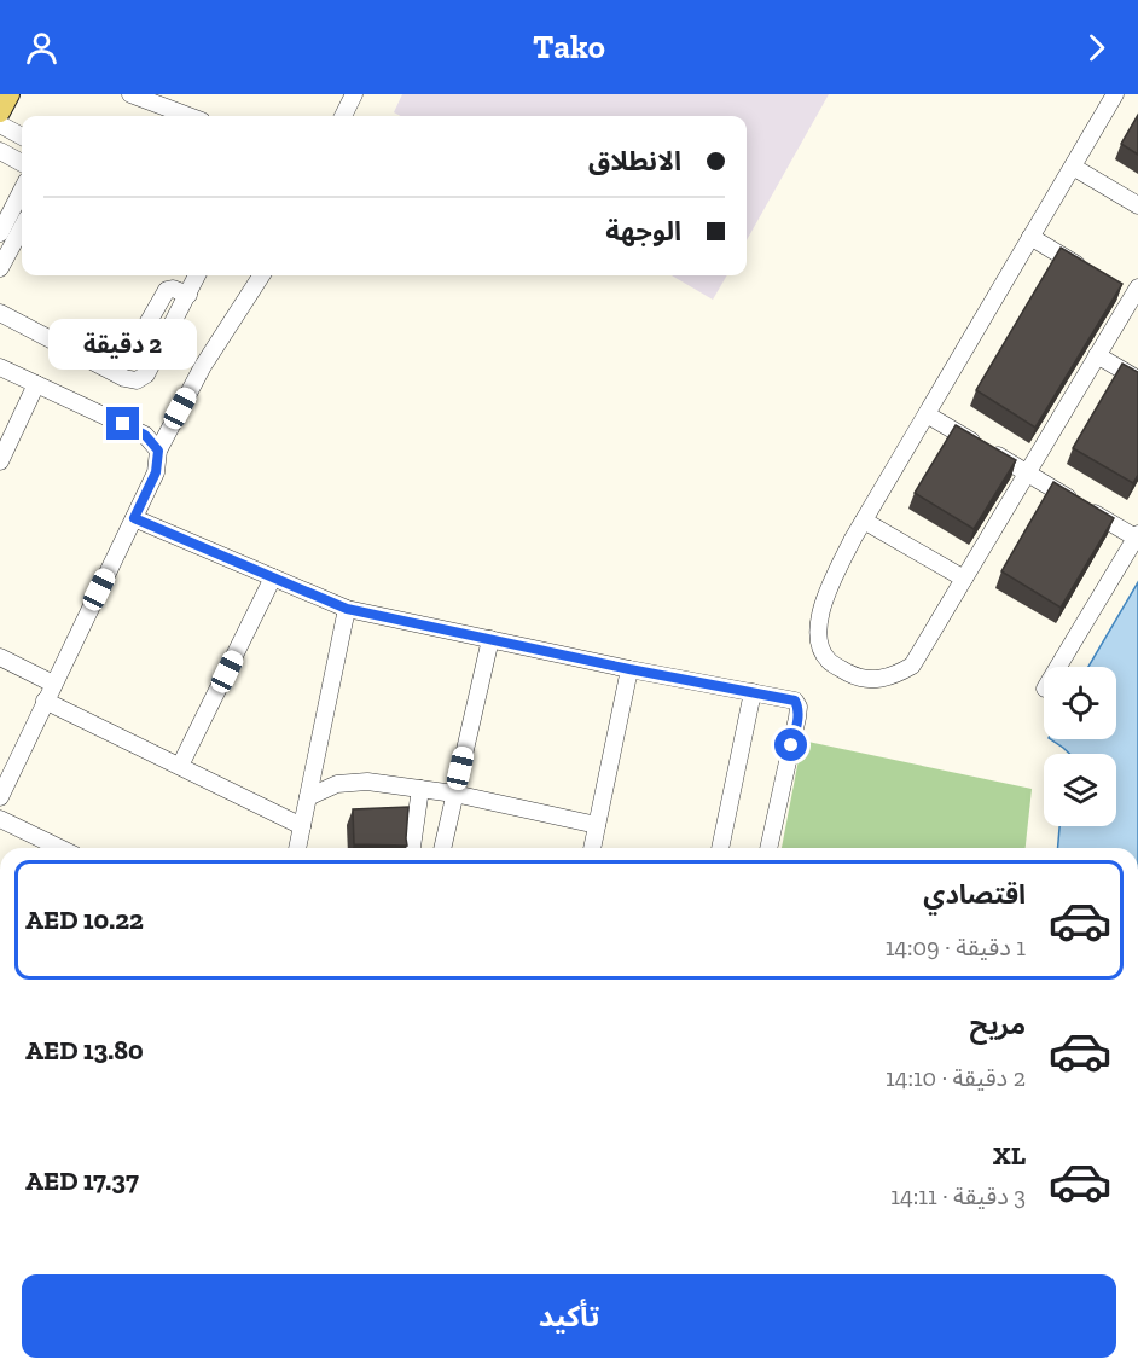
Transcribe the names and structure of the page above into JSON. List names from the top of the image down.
{
  "page": {
    "header": "Tako",
    "banner": ["الانطلاق", "الوجهة"],
    "bubble": "2 دقيقة",
    "list": [
      {
        "name": "اقتصادي",
        "note": "1 دقيقة · 14:09",
        "value": "AED 10.22"
      },
      {
        "name": "مريح",
        "note": "2 دقيقة · 14:10",
        "value": "AED 13.80"
      },
      {
        "name": "XL",
        "note": "3 دقيقة · 14:11",
        "value": "AED 17.37"
      }
    ],
    "buttons": "تأكيد"
  }
}
